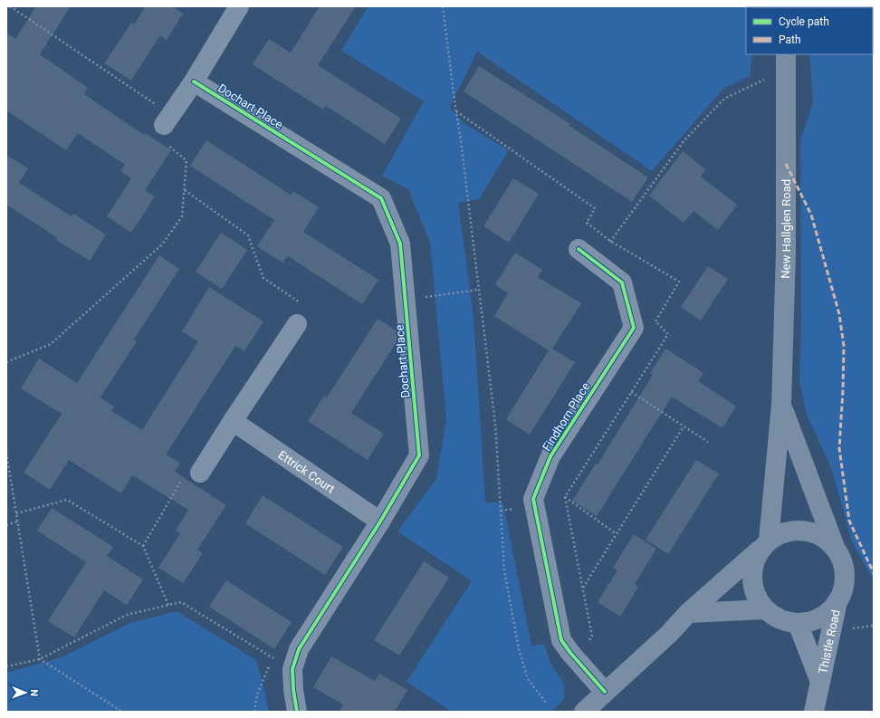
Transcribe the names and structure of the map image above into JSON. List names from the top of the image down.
{
  "streets": {
    "street": [
      "Dochart Place",
      "New Hallglen Road",
      "Findhorn Place",
      "Ettrick Court",
      "Thistle Road"
    ]
  },
  "crossings": [
    ["Dochart Place", "Ettrick Court"],
    ["New Hallglen Road", "Thistle Road"]
  ],
  "legend": ["Cycle path", "Path"],
  "north": "right"
}
